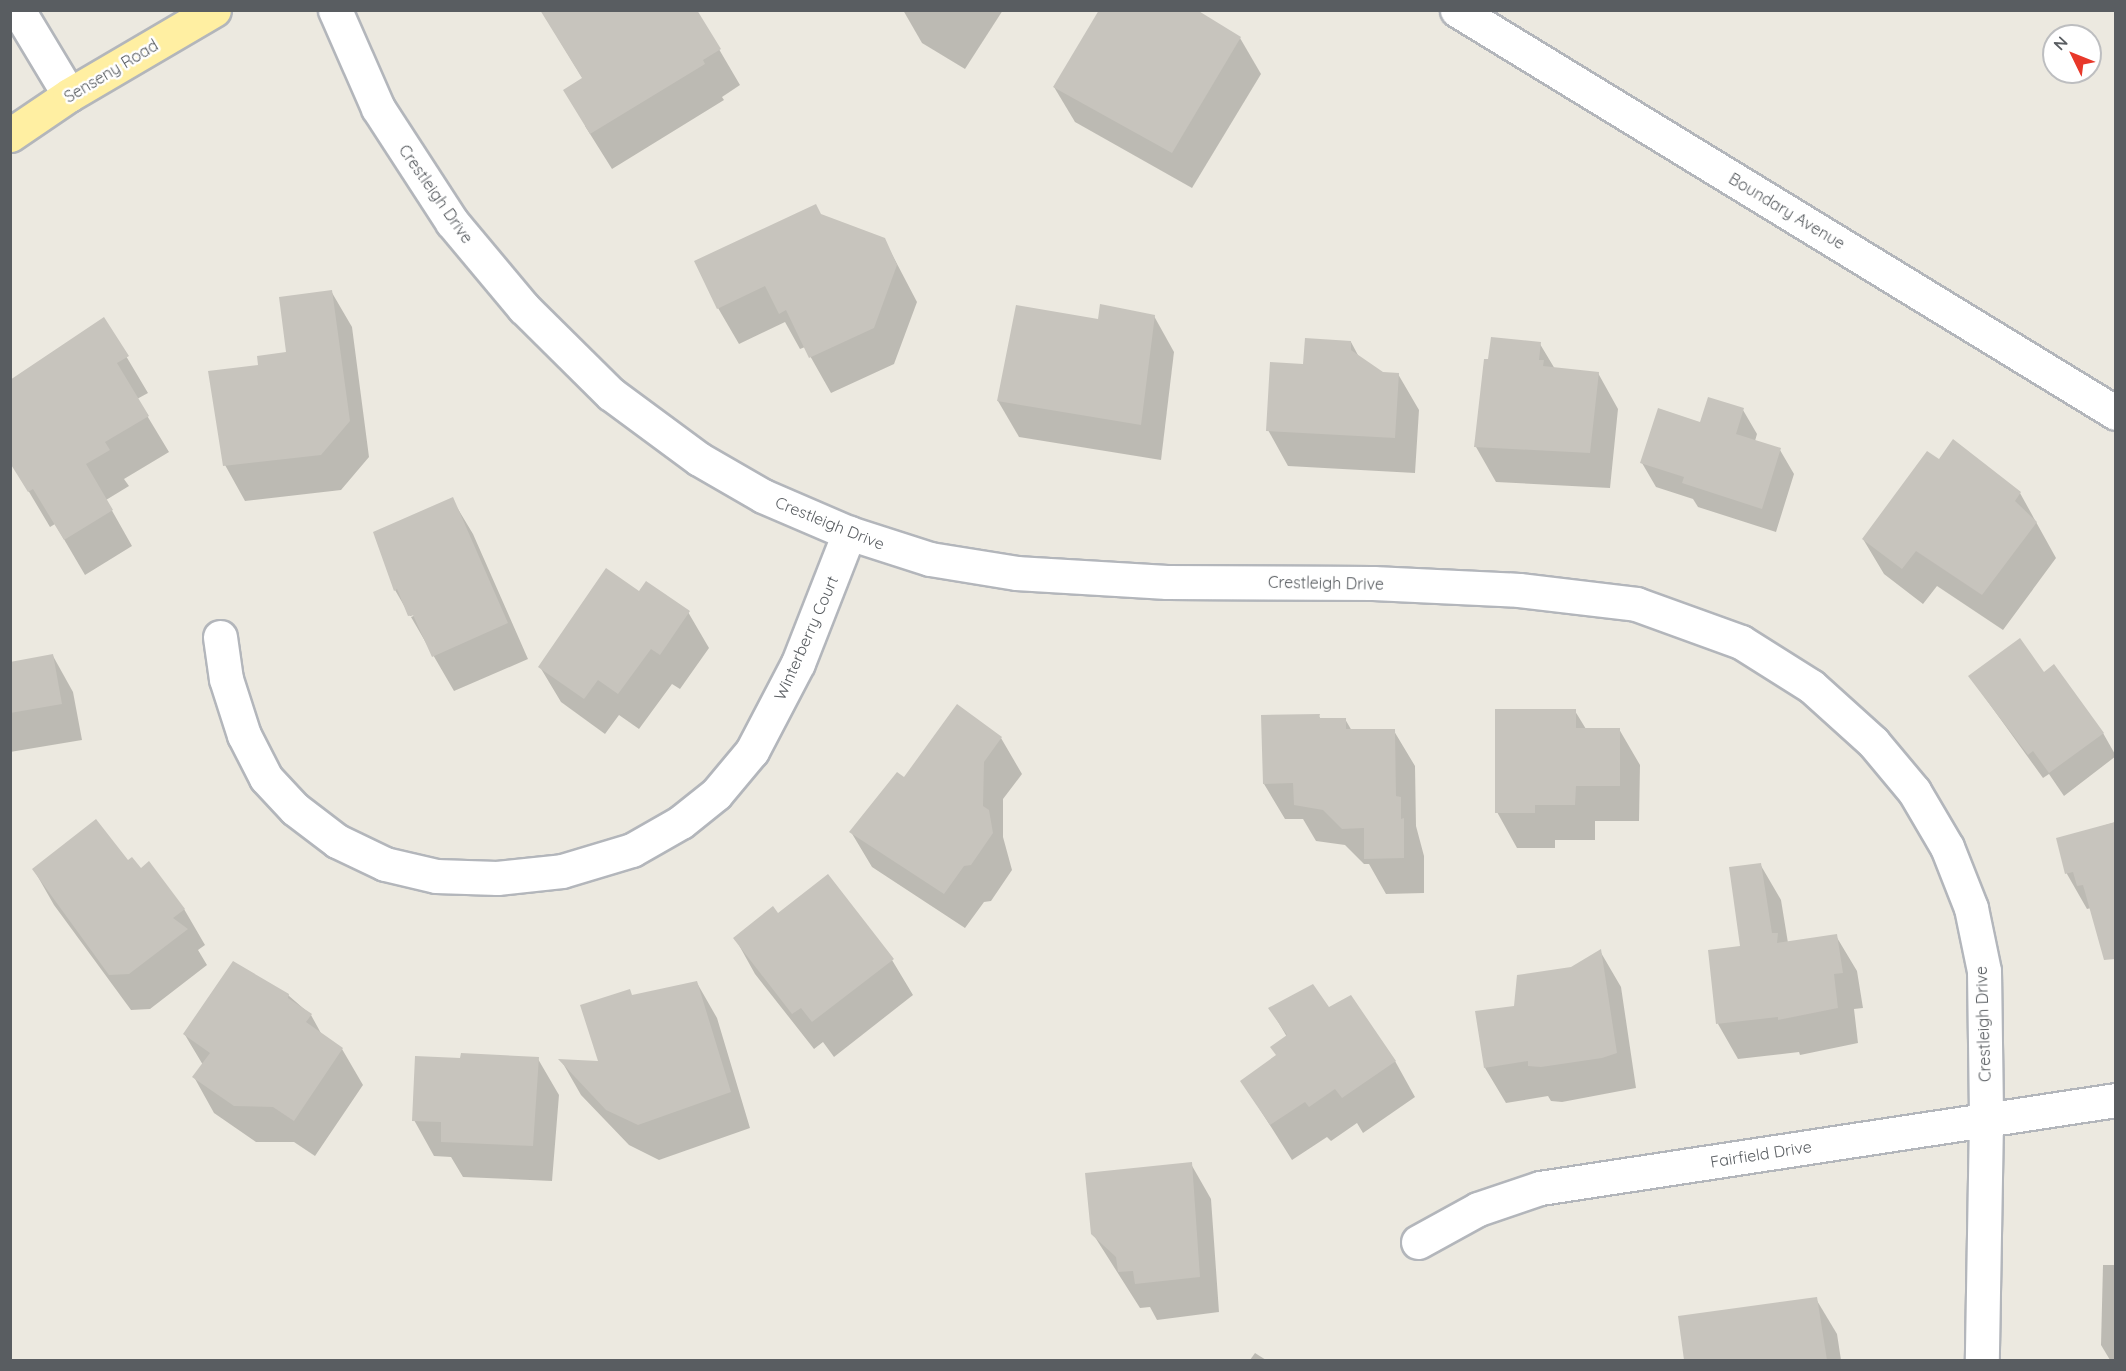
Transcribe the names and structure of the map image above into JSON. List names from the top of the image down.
{
  "streets": {
    "main road": ["Senseny Road"],
    "street": [
      "Crestleigh Drive",
      "Boundary Avenue",
      "Winterberry Court",
      "Fairfield Drive"
    ]
  },
  "crossings": [
    ["Crestleigh Drive", "Winterberry Court"],
    ["Crestleigh Drive", "Fairfield Drive"]
  ],
  "north": "top left"
}
